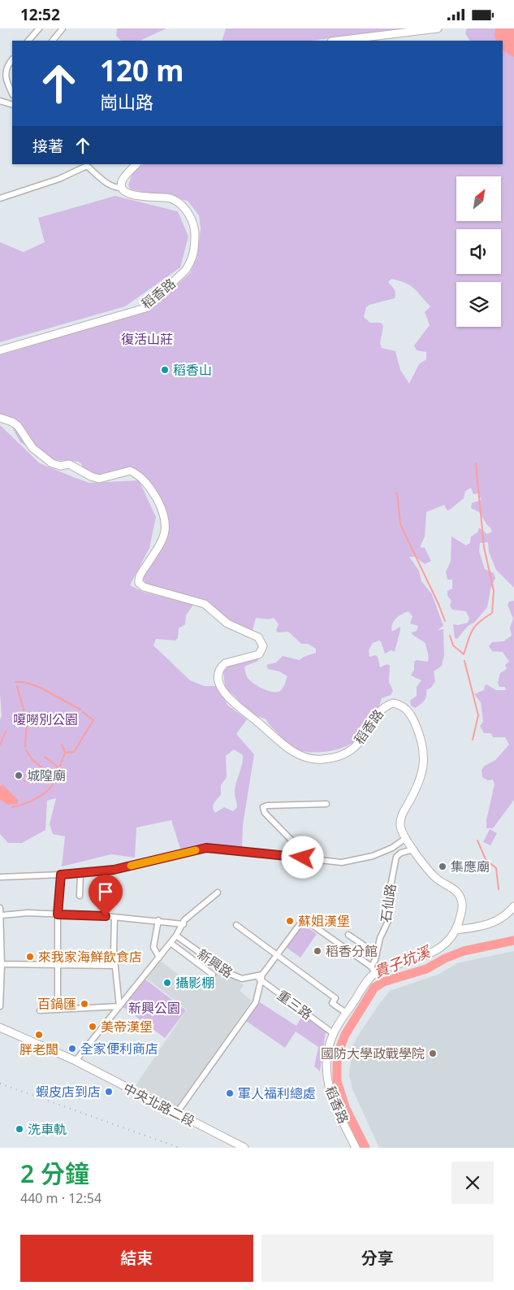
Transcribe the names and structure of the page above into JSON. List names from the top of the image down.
{
  "streets": {
    "street": [
      "稻香路",
      "石仙路",
      "新興路",
      "重三路",
      "中央北路二段"
    ]
  },
  "crossings": [
    ["稻香路", "石仙路"],
    ["稻香路", "重三路"],
    ["新興路", "重三路"]
  ],
  "water": ["貴子坑溪"],
  "parks": ["復活山莊", "嗄嘮別公園", "新興公園"],
  "places": [
    "稻香山",
    "城隍廟",
    "集應廟",
    "蘇姐漢堡",
    "稻香分館",
    "來我家海鮮飲食店",
    "攝影棚",
    "百鍋匯",
    "美帝漢堡",
    "胖老闆",
    "全家便利商店",
    "國防大學政戰學院",
    "蝦皮店到店",
    "軍人福利總處",
    "洗車軌"
  ],
  "north": "top right",
  "page": {
    "status": "12:52",
    "turn": ["120 m", "崗山路"],
    "then": "接著",
    "heading": ["2 分鐘", "440 m · 12:54"],
    "buttons": ["結束", "分享"]
  }
}
